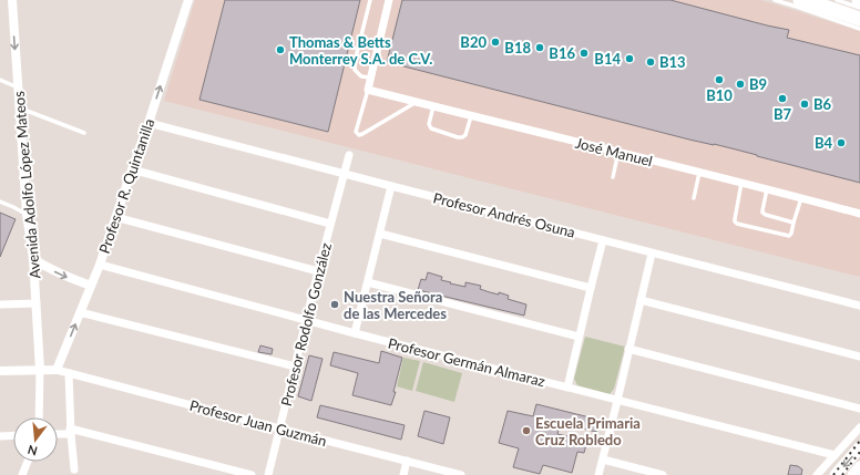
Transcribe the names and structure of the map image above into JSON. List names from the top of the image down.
{
  "streets": {
    "street": [
      "José Manuel",
      "Avenida Adolfo López Mateos",
      "Profesor R. Quintanilla",
      "Profesor Andrés Osuna",
      "Profesor Rodolfo González",
      "Profesor Germán Almaraz",
      "Profesor Juan Guzmán"
    ]
  },
  "crossings": [
    ["Profesor R. Quintanilla", "Profesor Andrés Osuna"],
    ["Profesor R. Quintanilla", "Profesor Germán Almaraz"],
    ["Profesor R. Quintanilla", "Profesor Juan Guzmán"],
    ["Profesor Andrés Osuna", "Profesor Rodolfo González"],
    ["Profesor Rodolfo González", "Profesor Germán Almaraz"],
    ["Profesor Rodolfo González", "Profesor Juan Guzmán"]
  ],
  "one_way": ["Profesor R. Quintanilla"],
  "places": [
    "B20",
    "B18",
    "Thomas & Betts Monterrey S.A. de C.V.",
    "B16",
    "B14",
    "B13",
    "B10",
    "B9",
    "B7",
    "B6",
    "B4",
    "Nuestra Señora de las Mercedes",
    "Escuela Primaria Cruz Robledo"
  ],
  "north": "bottom"
}
